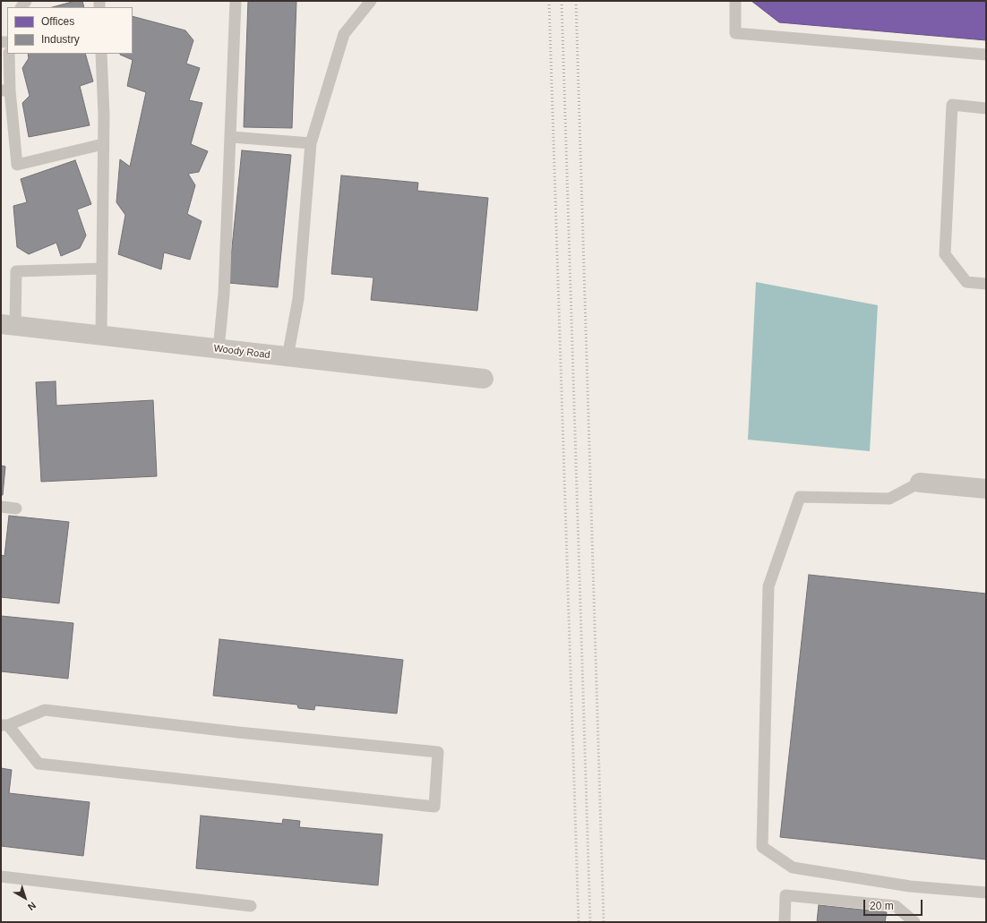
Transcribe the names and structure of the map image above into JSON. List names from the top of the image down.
{
  "streets": {
    "street": ["Woody Road"]
  },
  "legend": ["Offices", "Industry"],
  "scale_bar": "20 m",
  "north": "bottom right"
}
